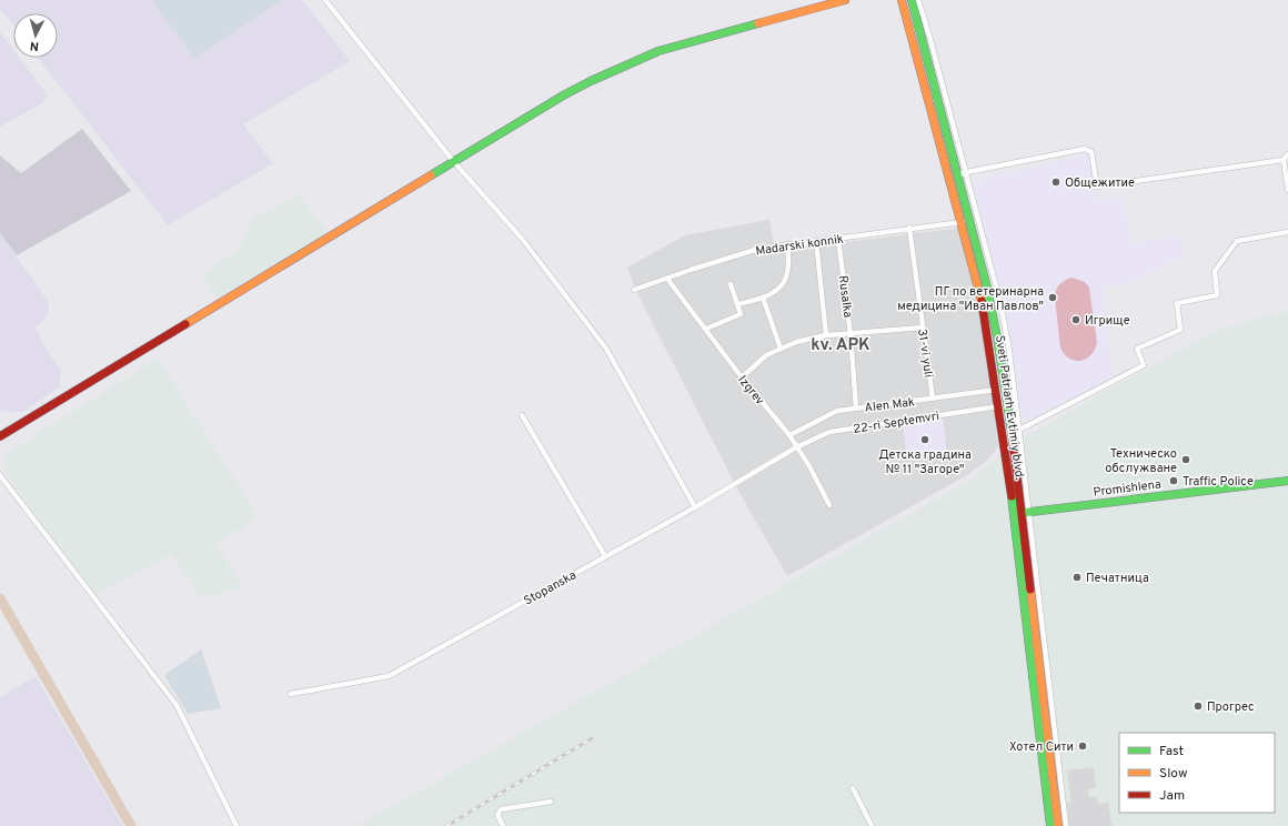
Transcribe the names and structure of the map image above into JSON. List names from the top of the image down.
{
  "streets": {
    "main road": ["Sveti Patriarh Evtimiy blvd.", "Promishlena"],
    "street": [
      "Madarski konnik",
      "Rusalka",
      "31-vi yuli",
      "Izgrev",
      "Alen Mak",
      "22-ri Septemvri",
      "Stopanska"
    ]
  },
  "crossings": [
    ["Madarski konnik", "Rusalka"],
    ["Madarski konnik", "31-vi yuli"],
    ["Madarski konnik", "Izgrev"],
    ["Madarski konnik", "Sveti Patriarh Evtimiy blvd."],
    ["Rusalka", "Alen Mak"],
    ["31-vi yuli", "Alen Mak"],
    ["Izgrev", "Alen Mak"],
    ["Izgrev", "22-ri Septemvri"],
    ["Izgrev", "Stopanska"],
    ["Alen Mak", "Sveti Patriarh Evtimiy blvd."],
    ["Sveti Patriarh Evtimiy blvd.", "22-ri Septemvri"],
    ["Sveti Patriarh Evtimiy blvd.", "Promishlena"],
    ["22-ri Septemvri", "Stopanska"]
  ],
  "districts": ["kv. APK"],
  "places": [
    "Общежитие",
    "ПГ по ветеринарна медицина \"Иван Павлов\"",
    "Игрище",
    "Детска градина № 11 \"Загоре\"",
    "Техническо обслужване",
    "Traffic Police",
    "Печатница",
    "Прогрес",
    "Хотел Сити"
  ],
  "legend": ["Fast", "Slow", "Jam"],
  "north": "bottom"
}
